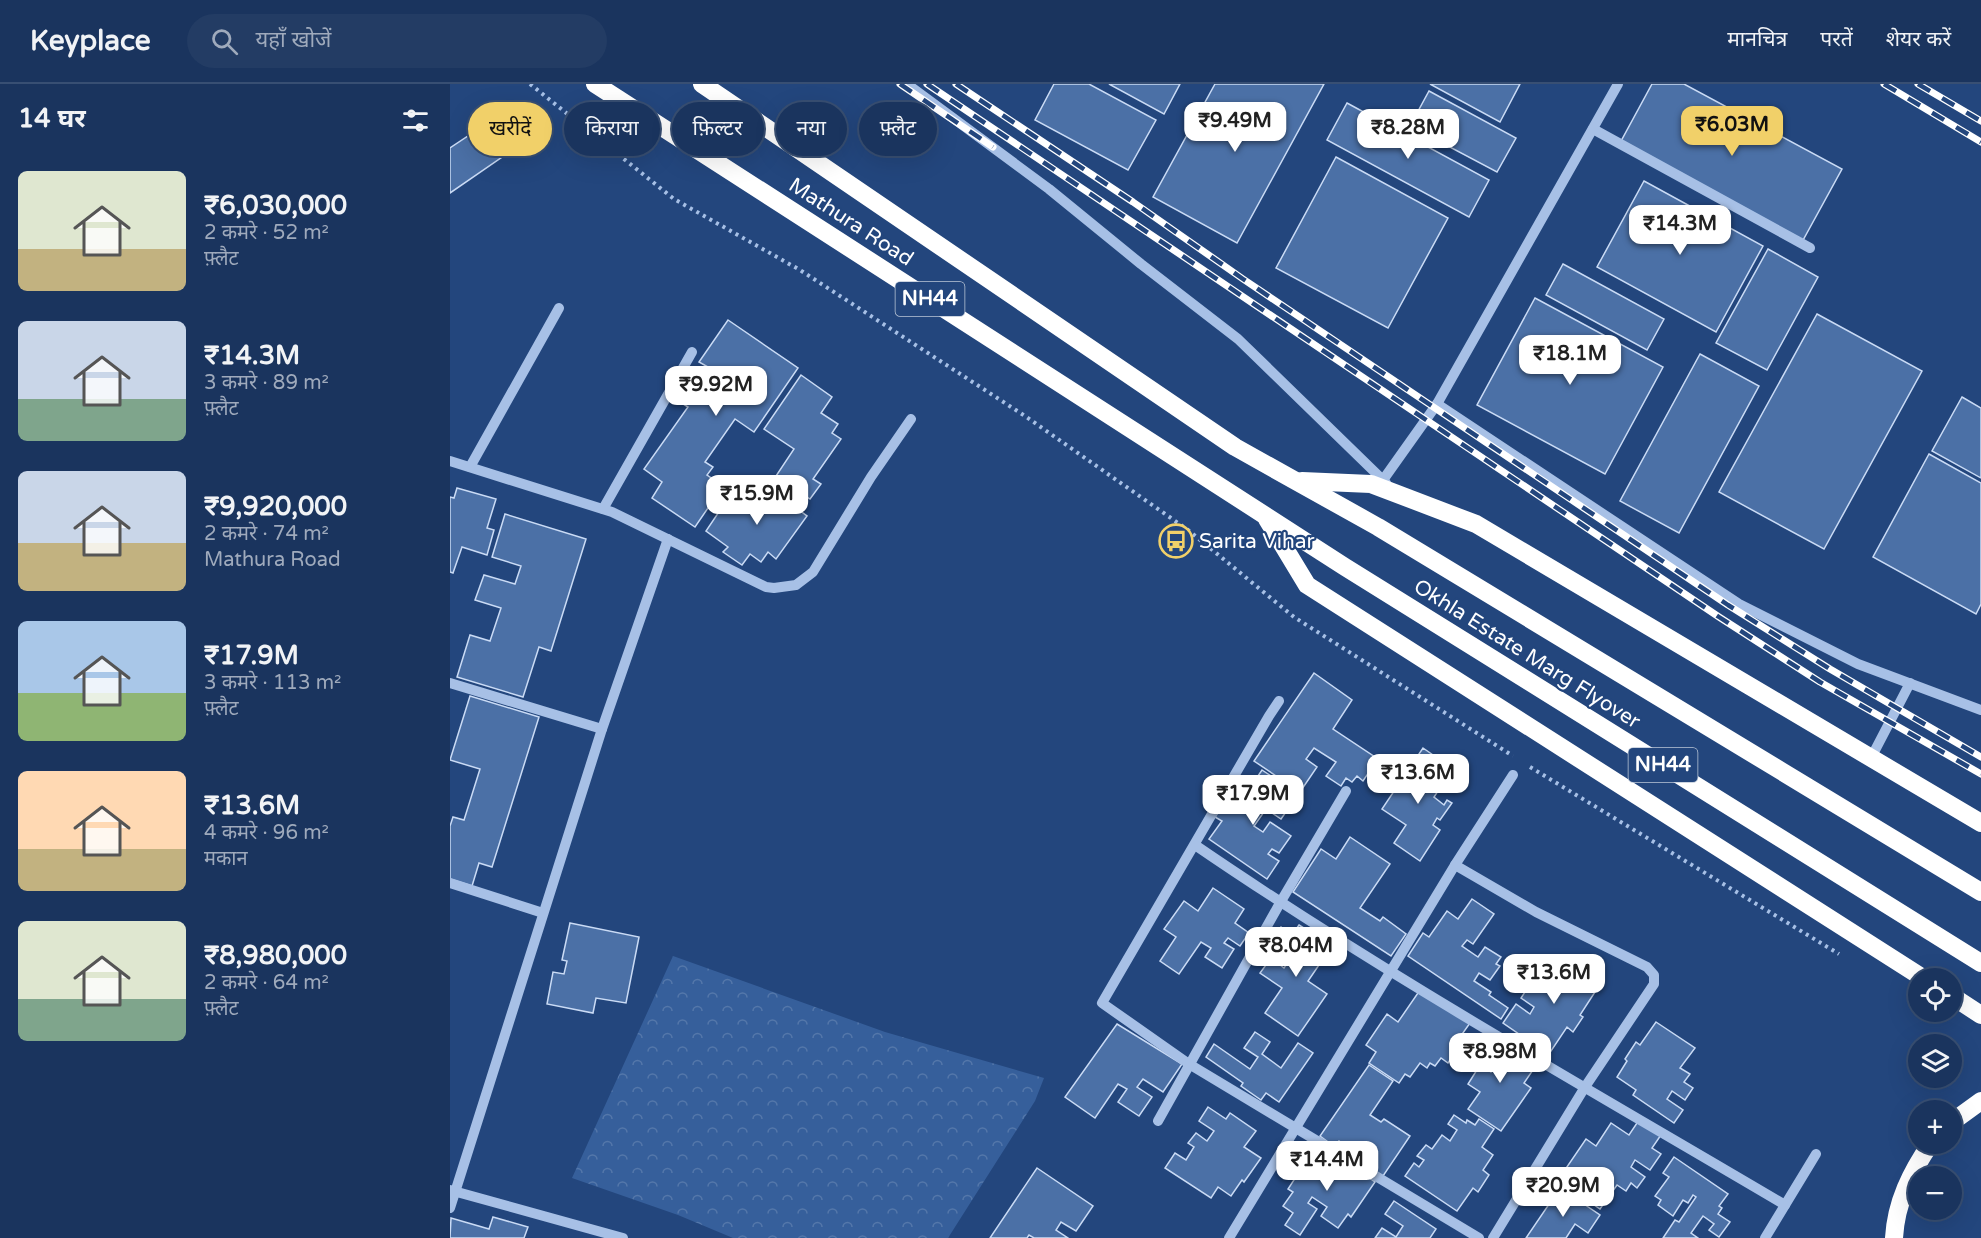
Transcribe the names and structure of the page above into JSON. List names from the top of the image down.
{
  "streets": {
    "highway": ["Mathura Road", "NH44", "Okhla Estate Marg Flyover"]
  },
  "crossings": [
    ["Mathura Road", "Okhla Estate Marg Flyover"]
  ],
  "places": {
    "bus stop": ["Sarita Vihar"]
  },
  "page": {
    "header": "Keyplace",
    "search": "यहाँ खोजें",
    "nav": ["मानचित्र", "परतें", "शेयर करें"],
    "heading": "14 घर",
    "price": [
      "₹9.49M",
      "₹6.03M",
      "₹8.28M",
      "₹14.3M",
      "₹18.1M",
      "₹9.92M",
      "₹15.9M",
      "₹13.6M",
      "₹17.9M",
      "₹8.04M",
      "₹13.6M",
      "₹8.98M",
      "₹14.4M",
      "₹20.9M"
    ],
    "chip": [
      "खरीदें",
      "किराया",
      "फ़िल्टर",
      "नया",
      "फ़्लैट"
    ],
    "list": [
      {
        "name": "₹6,030,000",
        "note": "2 कमरे · 52 m² · फ़्लैट"
      },
      {
        "name": "₹14.3M",
        "note": "3 कमरे · 89 m² · फ़्लैट"
      },
      {
        "name": "₹9,920,000",
        "note": "2 कमरे · 74 m² · Mathura Road"
      },
      {
        "name": "₹17.9M",
        "note": "3 कमरे · 113 m² · फ़्लैट"
      },
      {
        "name": "₹13.6M",
        "note": "4 कमरे · 96 m² · मकान"
      },
      {
        "name": "₹8,980,000",
        "note": "2 कमरे · 64 m² · फ़्लैट"
      }
    ],
    "map_buttons": ["+", "−"]
  }
}
